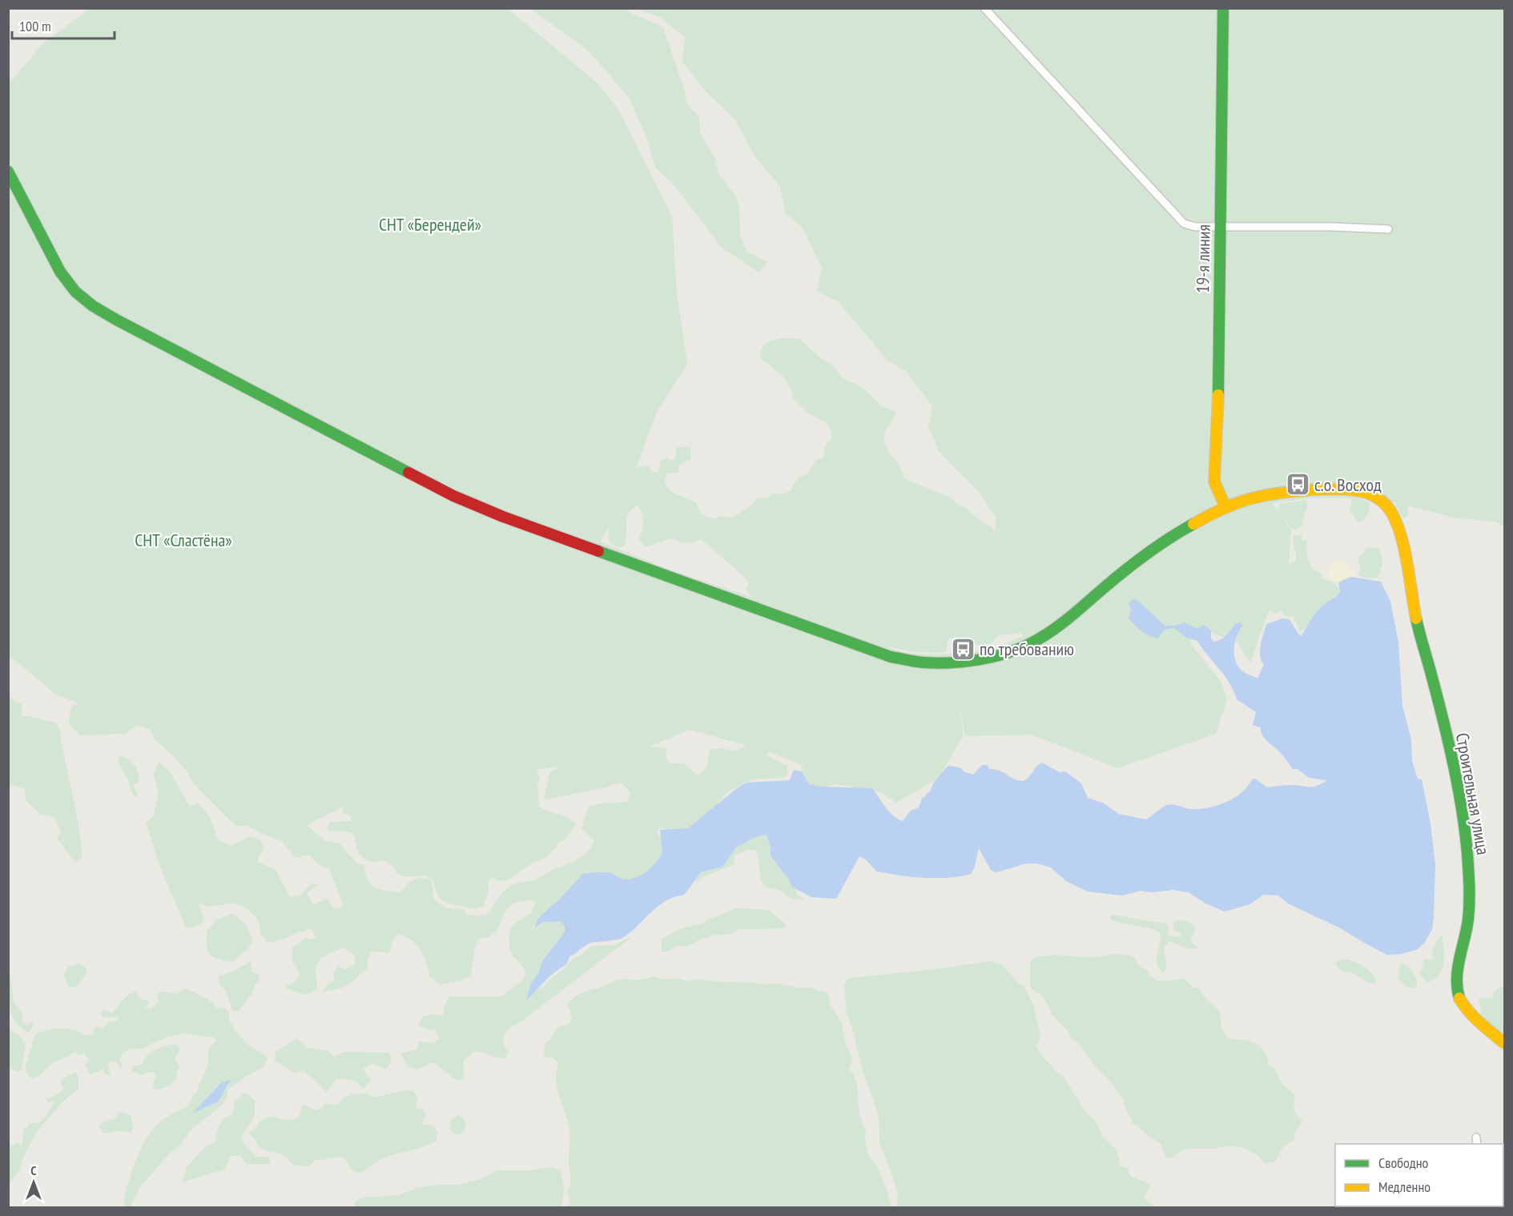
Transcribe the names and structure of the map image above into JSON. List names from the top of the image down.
{
  "streets": {
    "street": ["19-я линия", "Строительная улица"]
  },
  "crossings": [
    ["19-я линия", "Строительная улица"]
  ],
  "parks": ["СНТ «Берендей»", "СНТ «Сластёна»"],
  "places": {
    "bus stop": ["с.о. Восход", "по требованию"]
  },
  "legend": ["Свободно", "Медленно"],
  "scale_bar": "100 m",
  "north": "top"
}
